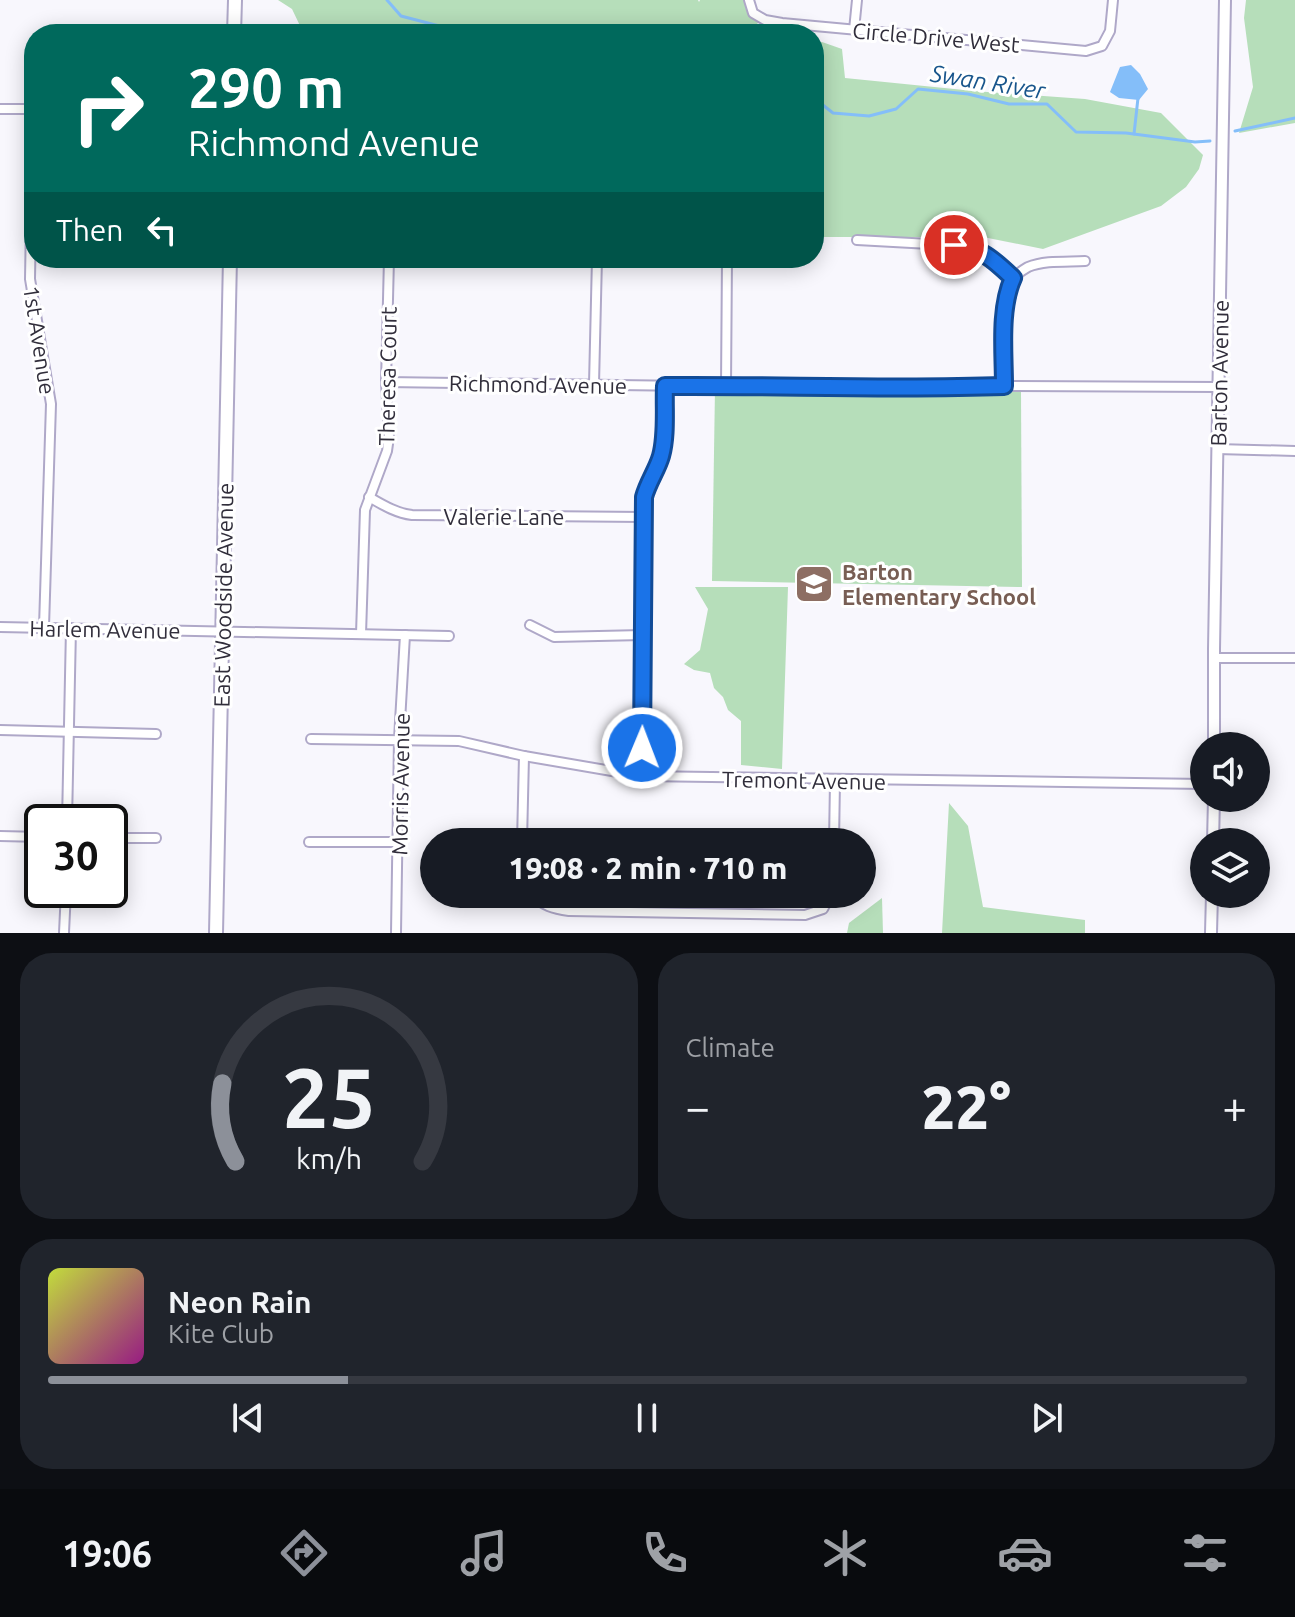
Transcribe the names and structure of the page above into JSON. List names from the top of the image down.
{
  "streets": {
    "main road": ["East Woodside Avenue"],
    "street": [
      "Circle Drive West",
      "1st Avenue",
      "Barton Avenue",
      "Theresa Court",
      "Richmond Avenue",
      "Valerie Lane",
      "Harlem Avenue",
      "Tremont Avenue",
      "Morris Avenue"
    ]
  },
  "crossings": [
    ["1st Avenue", "Harlem Avenue"],
    ["Barton Avenue", "Richmond Avenue"],
    ["Theresa Court", "Richmond Avenue"],
    ["Theresa Court", "Valerie Lane"],
    ["Theresa Court", "Harlem Avenue"],
    ["East Woodside Avenue", "Harlem Avenue"],
    ["Harlem Avenue", "Morris Avenue"],
    ["Tremont Avenue", "Morris Avenue"]
  ],
  "water": ["Swan River"],
  "places": {
    "school or university": ["Barton Elementary School"]
  },
  "page": {
    "turn": ["290 m", "Richmond Avenue"],
    "then": "Then",
    "limit": "30",
    "trip": "19:08 · 2 min · 710 m",
    "tile": "Climate",
    "heat": ["−", "22°", "+"],
    "song": ["Neon Rain", "Kite Club"],
    "tabs": "19:06",
    "gauge": ["25", "km/h"]
  }
}
